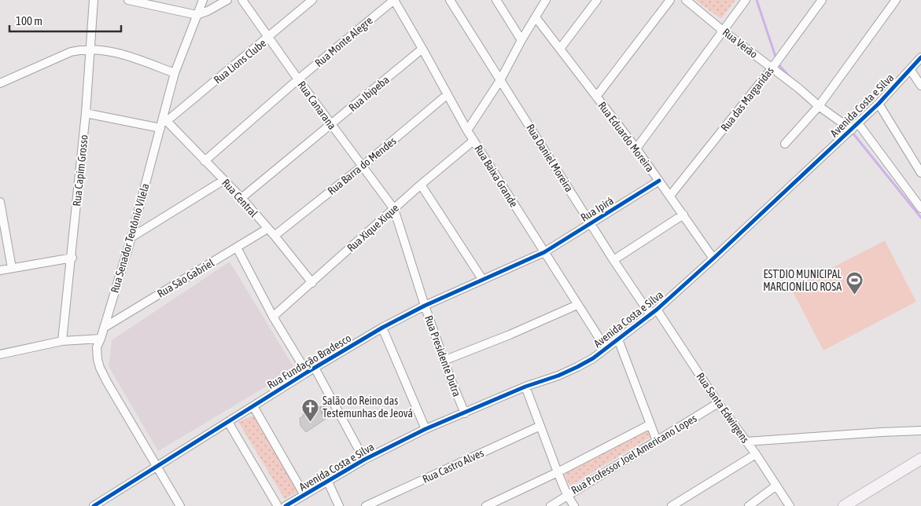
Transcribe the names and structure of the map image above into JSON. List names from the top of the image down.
{
  "streets": {
    "street": [
      "Rua Monte Alegre",
      "Rua Verão",
      "Rua Lions Clube",
      "Rua Ibipeba",
      "Rua das Margaridas",
      "Rua Canarana",
      "Avenida Costa e Silva",
      "Rua Eduardo Moreira",
      "Rua Daniel Moreira",
      "Rua Barra do Mendes",
      "Rua Capim Grosso",
      "Rua Baixa Grande",
      "Rua Central",
      "Rua Ipirá",
      "Rua Xique Xique",
      "Rua Senador Teotônio Vilela",
      "Rua São Gabriel",
      "Rua Presidente Dutra",
      "Rua Fundação Bradesco",
      "Rua Santa Edwirgens",
      "Rua Professor Joel Americano Lopes",
      "Rua Castro Alves"
    ]
  },
  "crossings": [
    ["Rua Monte Alegre", "Rua Canarana"],
    ["Rua Monte Alegre", "Rua Baixa Grande"],
    ["Rua Monte Alegre", "Rua Central"],
    ["Rua Verão", "Rua das Margaridas"],
    ["Rua Verão", "Avenida Costa e Silva"],
    ["Rua Lions Clube", "Rua Canarana"],
    ["Rua Lions Clube", "Rua Central"],
    ["Rua Lions Clube", "Rua Senador Teotônio Vilela"],
    ["Rua Ibipeba", "Rua Canarana"],
    ["Rua Ibipeba", "Rua Baixa Grande"],
    ["Rua Ibipeba", "Rua Central"],
    ["Rua das Margaridas", "Rua Eduardo Moreira"],
    ["Rua Canarana", "Rua Barra do Mendes"],
    ["Rua Canarana", "Rua Xique Xique"],
    ["Rua Canarana", "Rua Presidente Dutra"],
    ["Avenida Costa e Silva", "Rua Eduardo Moreira"],
    ["Avenida Costa e Silva", "Rua Daniel Moreira"],
    ["Avenida Costa e Silva", "Rua Baixa Grande"],
    ["Avenida Costa e Silva", "Rua Presidente Dutra"],
    ["Avenida Costa e Silva", "Rua Santa Edwirgens"],
    ["Rua Eduardo Moreira", "Rua Ipirá"],
    ["Rua Daniel Moreira", "Rua Ipirá"],
    ["Rua Barra do Mendes", "Rua Baixa Grande"],
    ["Rua Barra do Mendes", "Rua Central"],
    ["Rua Baixa Grande", "Rua Ipirá"],
    ["Rua Baixa Grande", "Rua Xique Xique"],
    ["Rua Baixa Grande", "Rua Fundação Bradesco"],
    ["Rua Central", "Rua Xique Xique"],
    ["Rua Central", "Rua Senador Teotônio Vilela"],
    ["Rua Central", "Rua São Gabriel"],
    ["Rua Ipirá", "Rua Fundação Bradesco"],
    ["Rua Xique Xique", "Rua Presidente Dutra"],
    ["Rua Senador Teotônio Vilela", "Rua São Gabriel"],
    ["Rua Senador Teotônio Vilela", "Rua Fundação Bradesco"],
    ["Rua Presidente Dutra", "Rua Fundação Bradesco"],
    ["Rua Santa Edwirgens", "Rua Professor Joel Americano Lopes"]
  ],
  "places": {
    "sports": ["EST´DIO MUNICIPAL MARCIONÍLIO ROSA"],
    "church": ["Salão do Reino das Testemunhas de Jeová"]
  },
  "scale_bar": "100 m"
}
